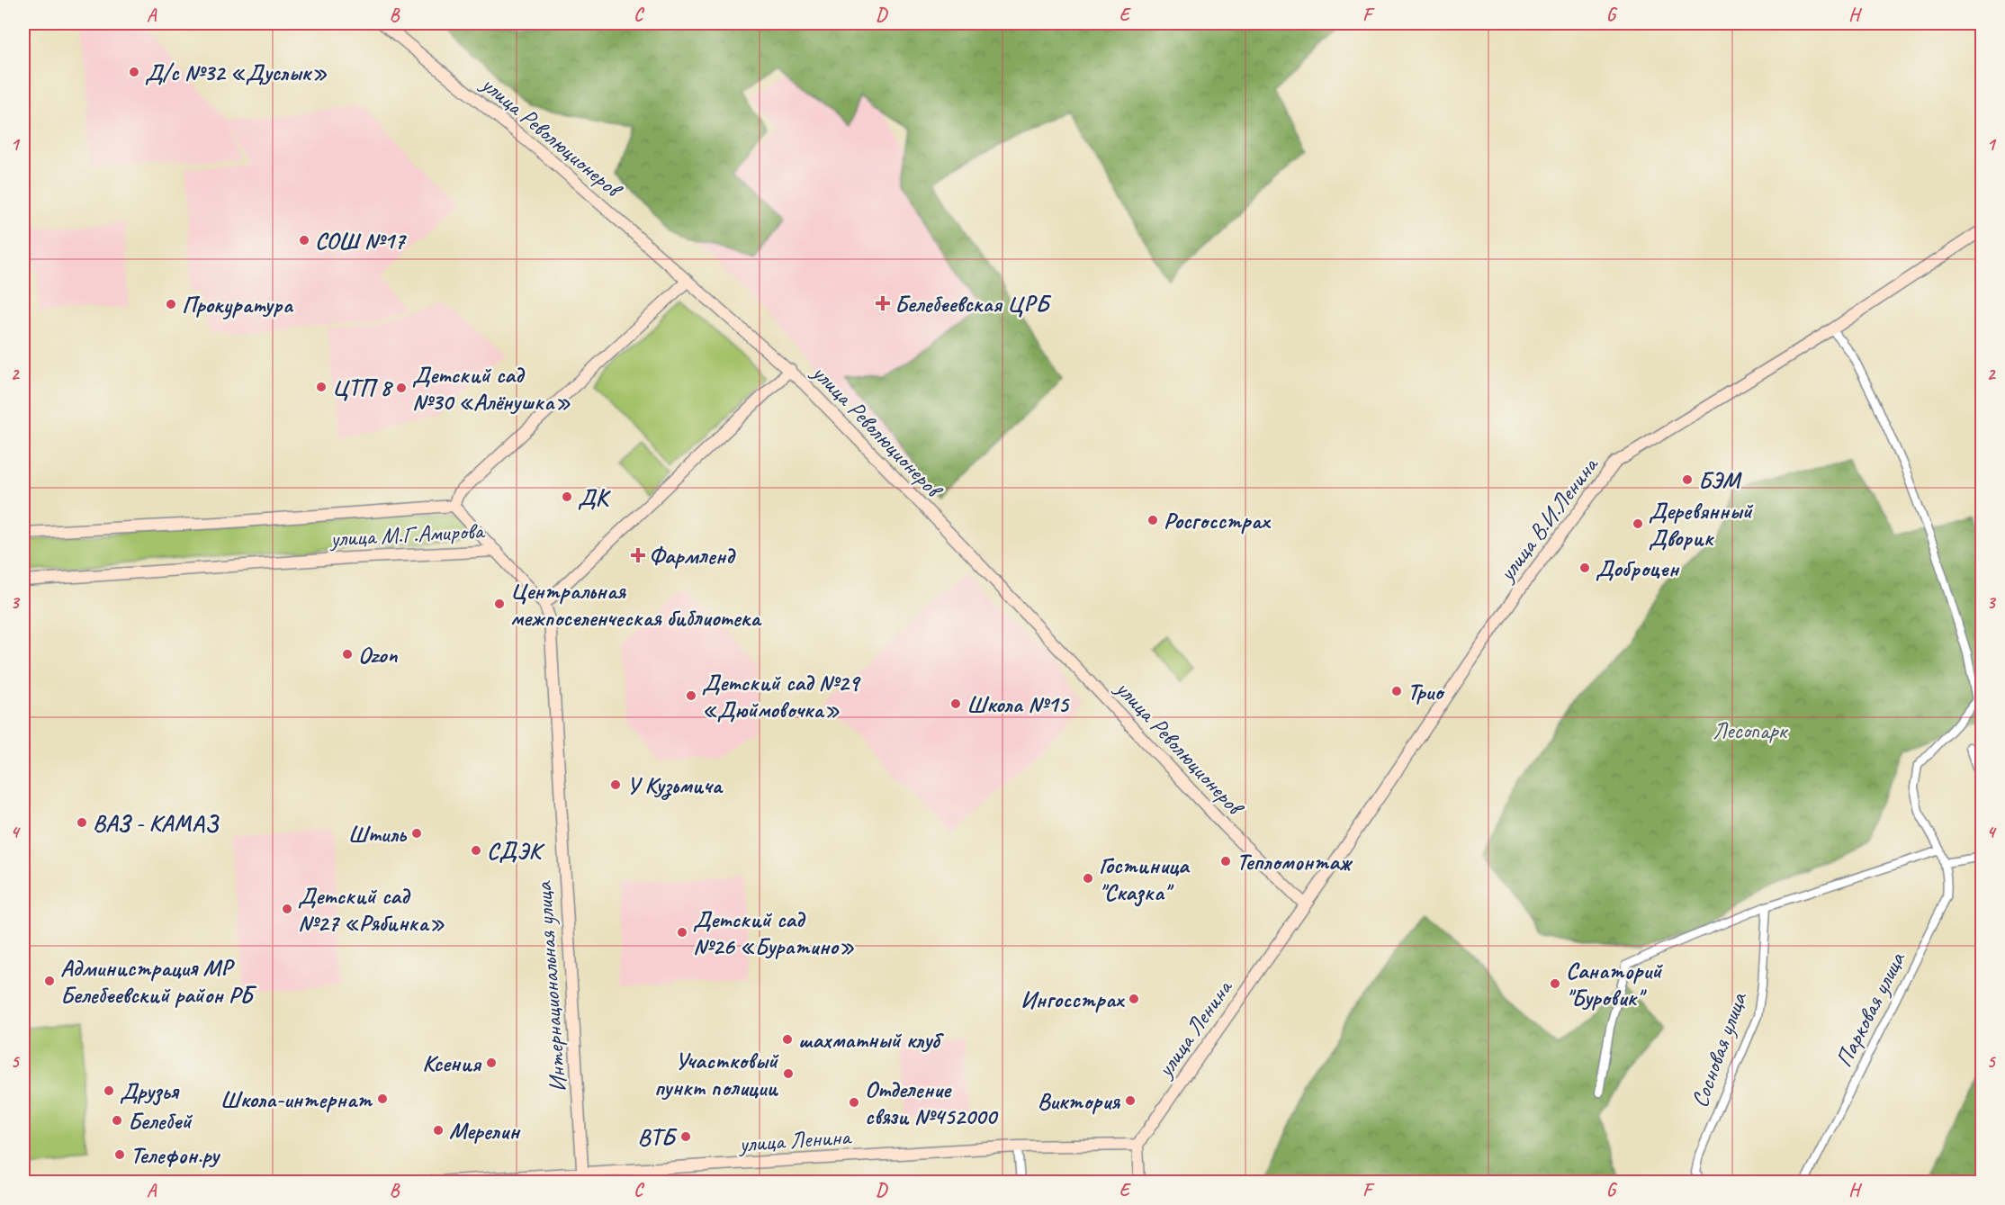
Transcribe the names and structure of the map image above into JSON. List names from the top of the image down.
{
  "streets": {
    "main road": [
      "улица Революционеров",
      "улица В.И.Ленина",
      "улица М.Г.Амирова",
      "Интернациональная улица",
      "улица Ленина"
    ],
    "street": ["Парковая улица", "Сосновая улица"]
  },
  "crossings": [
    ["улица Революционеров", "улица В.И.Ленина"],
    ["улица Революционеров", "улица Ленина"],
    ["улица В.И.Ленина", "Парковая улица"],
    ["улица В.И.Ленина", "улица Ленина"],
    ["улица М.Г.Амирова", "Интернациональная улица"],
    ["Интернациональная улица", "улица Ленина"]
  ],
  "parks": ["Лесопарк"],
  "places": {
    "other": [
      "Д/с №32 «Дуслык»",
      "СОШ №17",
      "Прокуратура",
      "ЦТП 8",
      "Детский сад №30 «Алёнушка»",
      "БЭМ",
      "ДК",
      "Росгосстрах",
      "Деревянный Дворик",
      "Доброцен",
      "Центральная межпоселенческая библиотека",
      "Ozon",
      "Трио",
      "Детский сад №29 «Дюймовочка»",
      "Школа №15",
      "У Кузьмича",
      "ВАЗ - КАМАЗ",
      "Штиль",
      "СДЭК",
      "Тепломонтаж",
      "Гостиница \"Сказка\"",
      "Детский сад №27 «Рябинка»",
      "Детский сад №26 «Буратино»",
      "Администрация МР Белебеевский район РБ",
      "Санаторий \"Буровик\"",
      "Ингосстрах",
      "шахматный клуб",
      "Ксения",
      "Участковый пункт полиции",
      "Друзья",
      "Школа-интернат",
      "Виктория",
      "Отделение связи №452000",
      "Белебей",
      "Мерелин",
      "ВТБ",
      "Телефон.ру"
    ],
    "health": ["Белебеевская ЦРБ", "Фармленд"]
  },
  "grid": {
    "columns": [
      "A",
      "B",
      "C",
      "D",
      "E",
      "F",
      "G",
      "H"
    ],
    "rows": [
      "1",
      "2",
      "3",
      "4",
      "5"
    ]
  }
}
